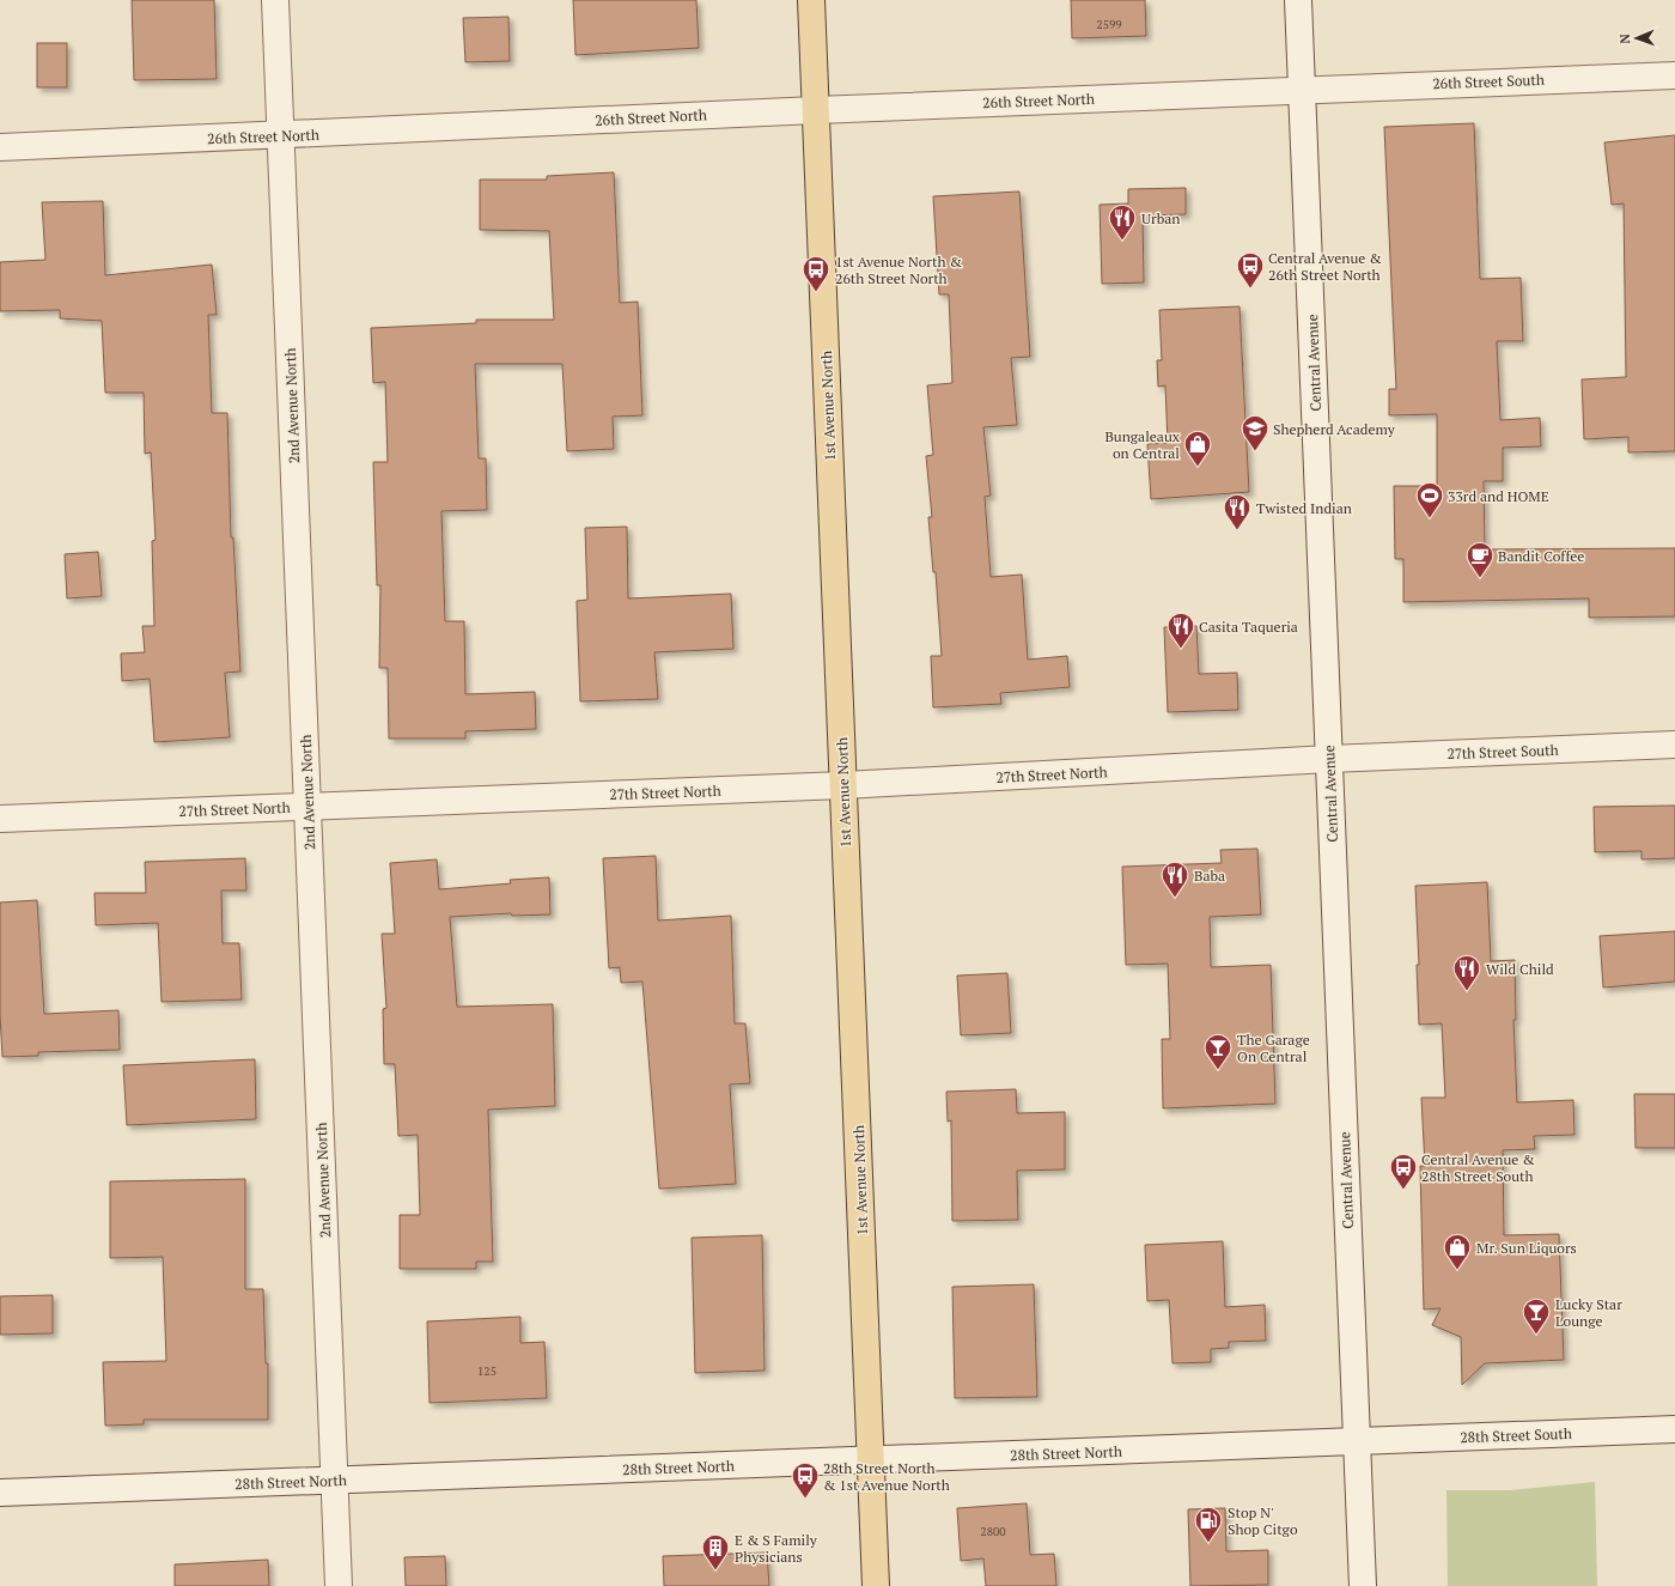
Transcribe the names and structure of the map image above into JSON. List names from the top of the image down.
{
  "streets": {
    "main road": ["1st Avenue North"],
    "street": [
      "26th Street South",
      "26th Street North",
      "Central Avenue",
      "2nd Avenue North",
      "27th Street South",
      "27th Street North",
      "28th Street South",
      "28th Street North"
    ]
  },
  "crossings": [
    ["26th Street South", "26th Street North"],
    ["26th Street South", "Central Avenue"],
    ["26th Street North", "Central Avenue"],
    ["26th Street North", "2nd Avenue North"],
    ["26th Street North", "1st Avenue North"],
    ["Central Avenue", "27th Street South"],
    ["Central Avenue", "27th Street North"],
    ["Central Avenue", "28th Street South"],
    ["Central Avenue", "28th Street North"],
    ["2nd Avenue North", "27th Street North"],
    ["2nd Avenue North", "28th Street North"],
    ["1st Avenue North", "27th Street North"],
    ["1st Avenue North", "28th Street North"],
    ["27th Street South", "27th Street North"],
    ["28th Street South", "28th Street North"]
  ],
  "places": {
    "restaurant": [
      "Urban",
      "Twisted Indian",
      "Casita Taqueria",
      "Baba",
      "Wild Child"
    ],
    "bus stop": [
      "Central Avenue & 26th Street North",
      "1st Avenue North & 26th Street North",
      "Central Avenue & 28th Street South",
      "28th Street North & 1st Avenue North"
    ],
    "school or university": ["Shepherd Academy"],
    "shop": ["Bungaleaux on Central", "Mr. Sun Liquors"],
    "sports": ["33rd and HOME"],
    "cafe": ["Bandit Coffee"],
    "bar": ["The Garage On Central", "Lucky Star Lounge"],
    "fuel station": ["Stop N' Shop Citgo"],
    "building": ["E & S Family Physicians"]
  },
  "house_numbers": ["2599", "125", "2800"],
  "north": "left"
}
